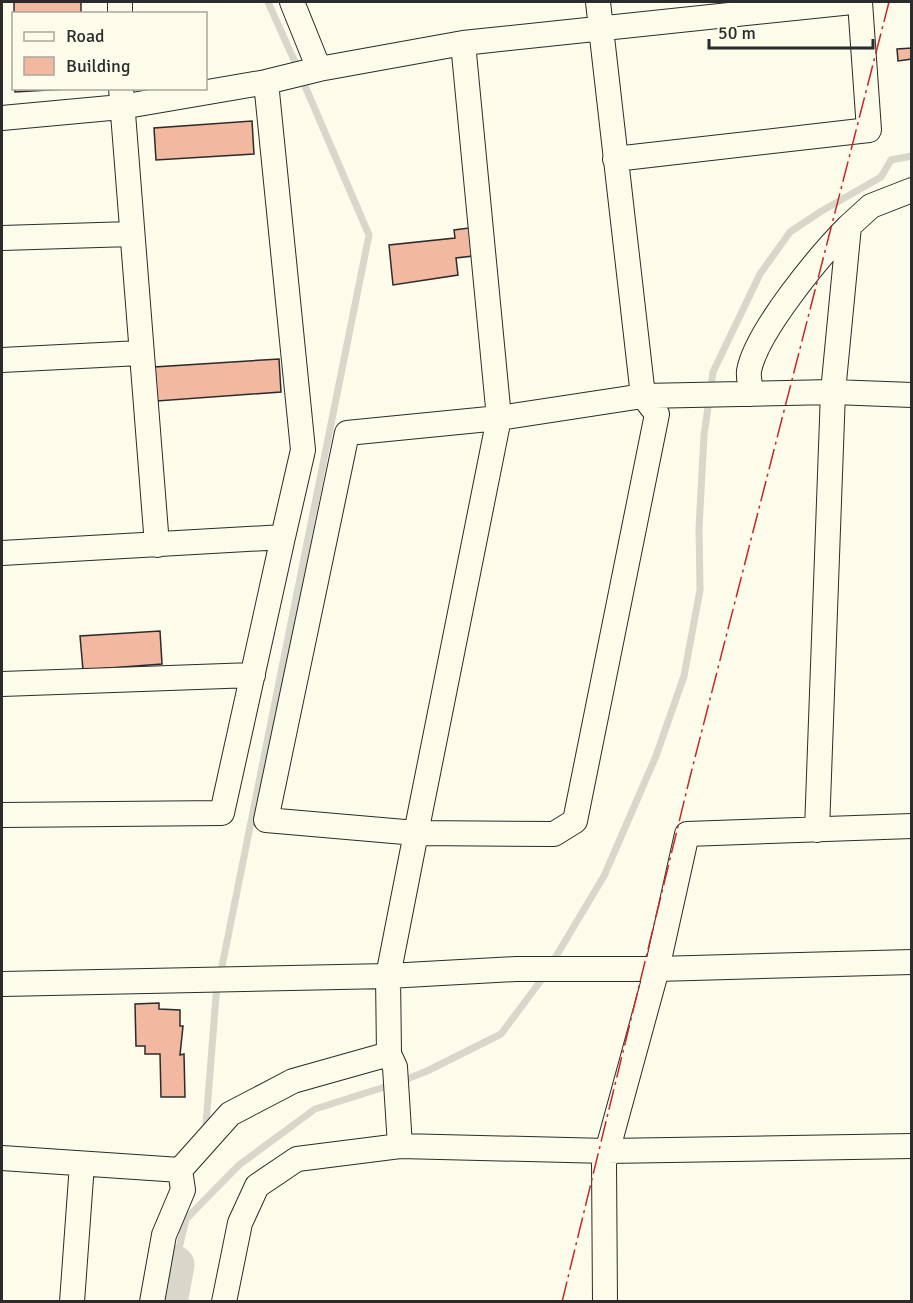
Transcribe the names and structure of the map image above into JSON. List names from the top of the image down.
{
  "legend": ["Road", "Building"],
  "scale_bar": "50 m"
}
